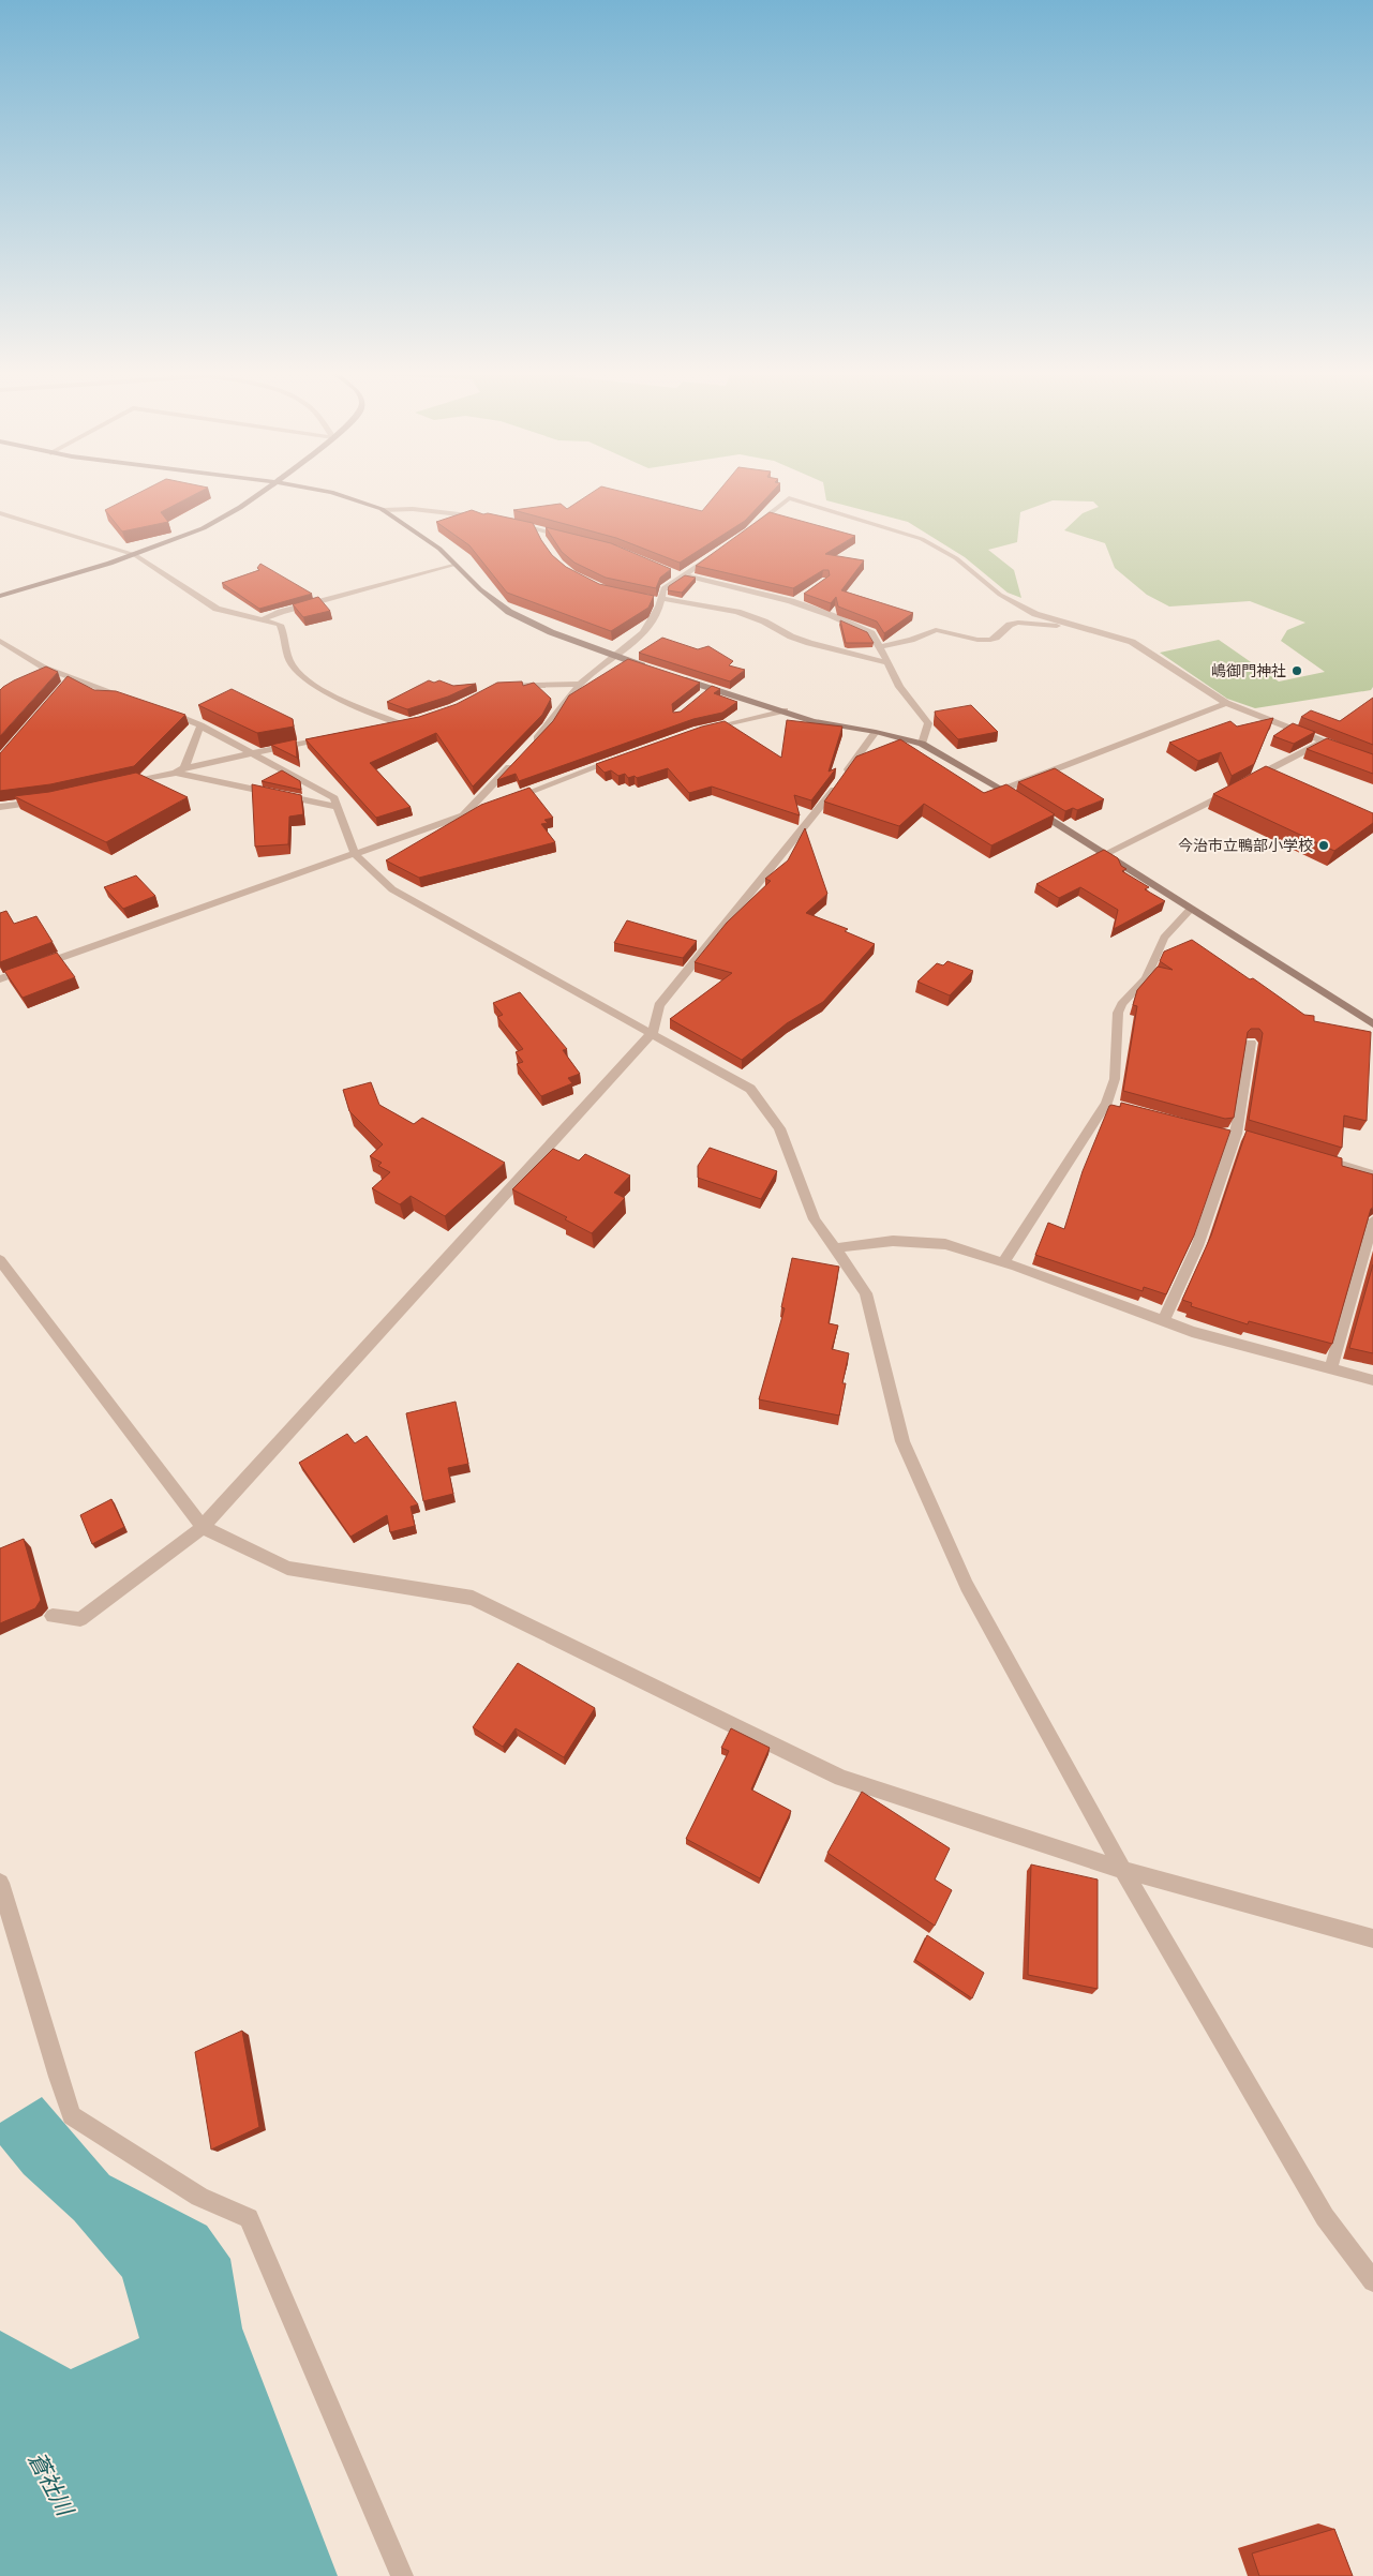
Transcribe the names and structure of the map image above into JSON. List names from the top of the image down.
{
  "water": ["蒼社川"],
  "places": ["嶋御門神社", "今治市立鴨部小学校"]
}
